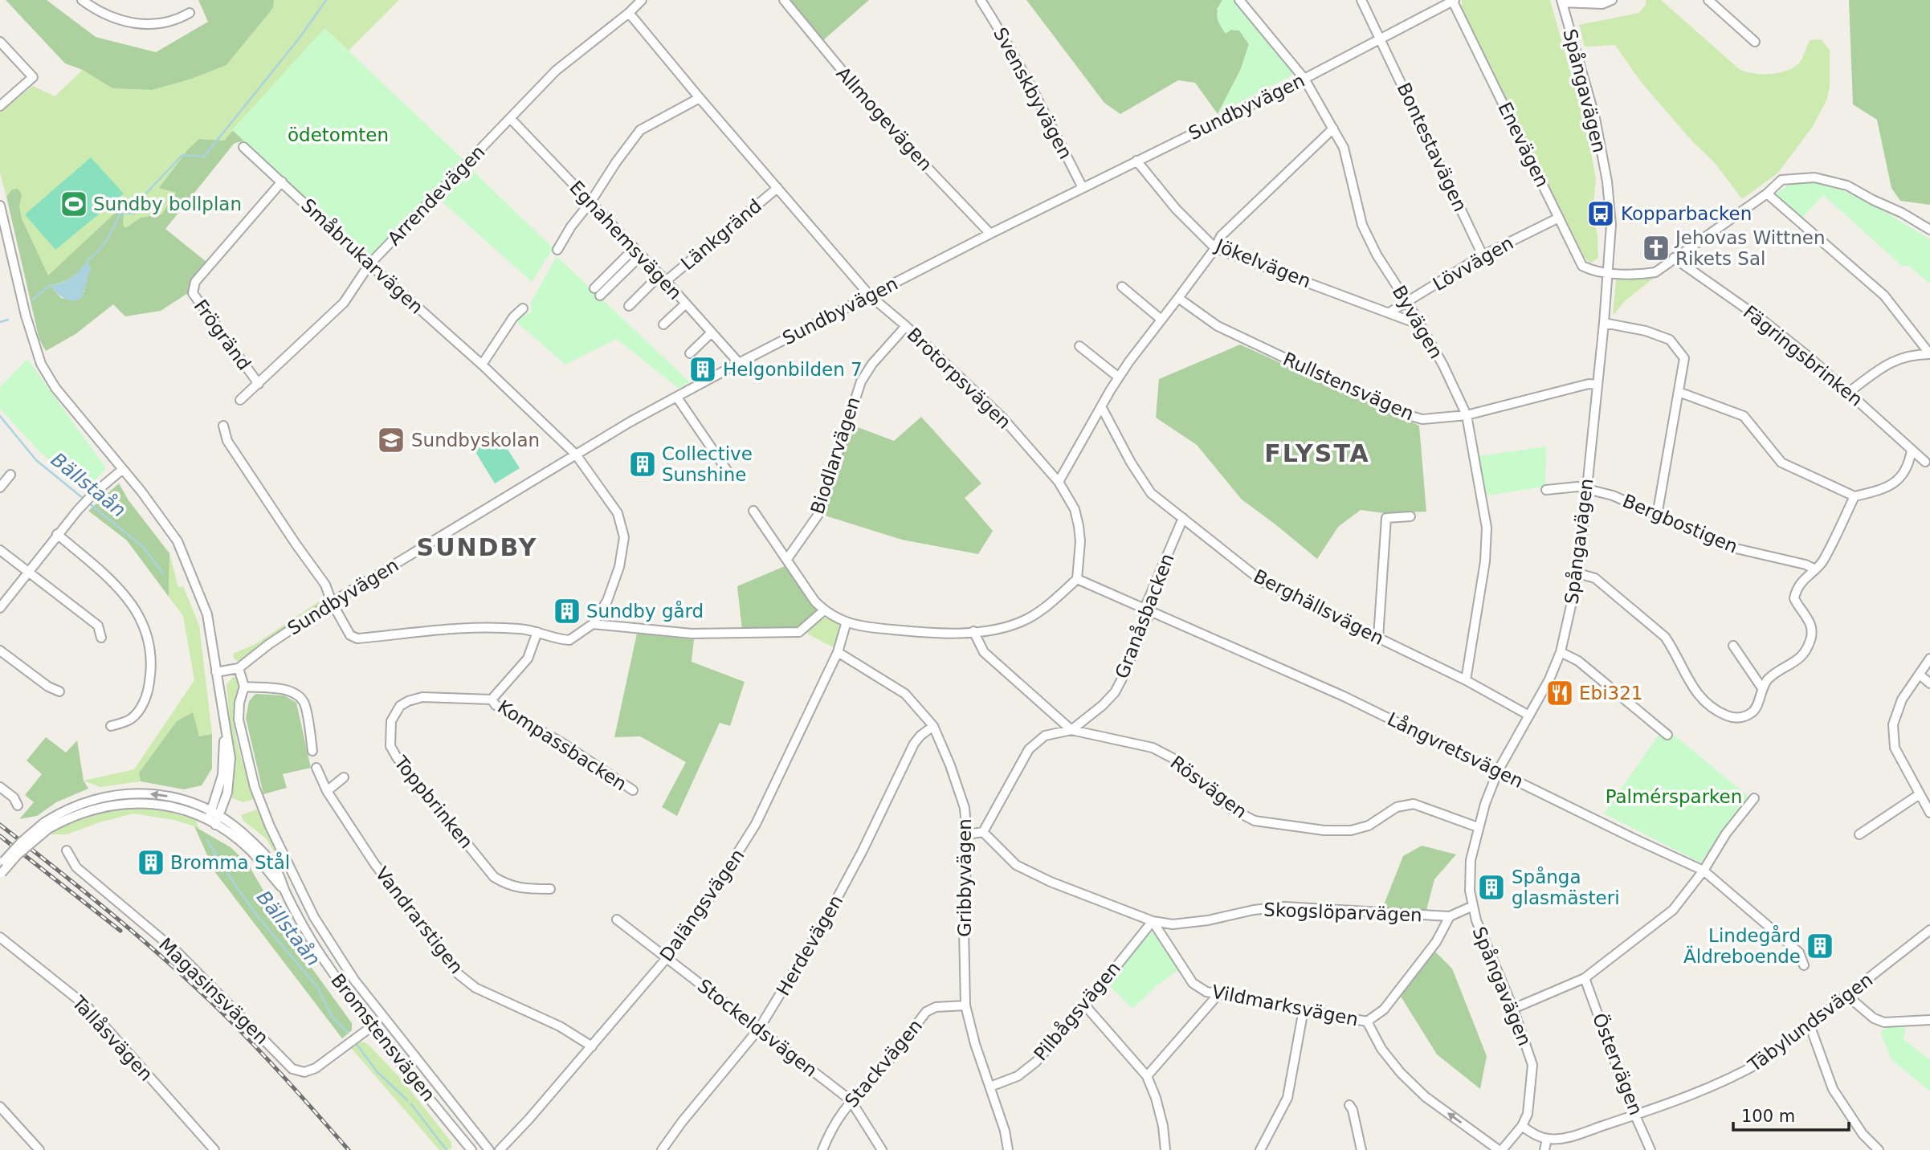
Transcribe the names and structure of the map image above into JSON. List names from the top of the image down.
{
  "streets": {
    "street": [
      "Spångavägen",
      "Svenskbyvägen",
      "Sundbyvägen",
      "Allmogevägen",
      "Enevägen",
      "Bontestavägen",
      "Arrendevägen",
      "Länkgränd",
      "Egnahemsvägen",
      "Småbrukarvägen",
      "Jökelvägen",
      "Lövvägen",
      "Byvägen",
      "Frögränd",
      "Fägringsbrinken",
      "Brotorpsvägen",
      "Rullstensvägen",
      "Biodlarvägen",
      "Bergbostigen",
      "Berghällsvägen",
      "Granåsbacken",
      "Kompassbacken",
      "Långvretsvägen",
      "Rösvägen",
      "Toppbrinken",
      "Gribbyvägen",
      "Dalängsvägen",
      "Skogslöparvägen",
      "Vandrarstigen",
      "Herdevägen",
      "Magasinsvägen",
      "Vildmarksvägen",
      "Pilbågsvägen",
      "Täbylundsvägen",
      "Stockeldsvägen",
      "Bromstensvägen",
      "Tallåsvägen",
      "Stackvägen",
      "Östervägen"
    ]
  },
  "crossings": [
    ["Spångavägen", "Enevägen"],
    ["Spångavägen", "Rullstensvägen"],
    ["Spångavägen", "Bergbostigen"],
    ["Spångavägen", "Berghällsvägen"],
    ["Spångavägen", "Långvretsvägen"],
    ["Spångavägen", "Rösvägen"],
    ["Spångavägen", "Skogslöparvägen"],
    ["Spångavägen", "Vildmarksvägen"],
    ["Svenskbyvägen", "Sundbyvägen"],
    ["Sundbyvägen", "Allmogevägen"],
    ["Sundbyvägen", "Enevägen"],
    ["Sundbyvägen", "Bontestavägen"],
    ["Sundbyvägen", "Egnahemsvägen"],
    ["Sundbyvägen", "Småbrukarvägen"],
    ["Sundbyvägen", "Jökelvägen"],
    ["Sundbyvägen", "Byvägen"],
    ["Sundbyvägen", "Brotorpsvägen"],
    ["Enevägen", "Lövvägen"],
    ["Bontestavägen", "Lövvägen"],
    ["Arrendevägen", "Egnahemsvägen"],
    ["Arrendevägen", "Småbrukarvägen"],
    ["Arrendevägen", "Frögränd"],
    ["Arrendevägen", "Brotorpsvägen"],
    ["Länkgränd", "Egnahemsvägen"],
    ["Länkgränd", "Brotorpsvägen"],
    ["Småbrukarvägen", "Frögränd"],
    ["Jökelvägen", "Lövvägen"],
    ["Jökelvägen", "Byvägen"],
    ["Lövvägen", "Byvägen"],
    ["Byvägen", "Rullstensvägen"],
    ["Byvägen", "Berghällsvägen"],
    ["Brotorpsvägen", "Biodlarvägen"],
    ["Brotorpsvägen", "Långvretsvägen"],
    ["Berghällsvägen", "Granåsbacken"],
    ["Granåsbacken", "Långvretsvägen"],
    ["Granåsbacken", "Rösvägen"],
    ["Kompassbacken", "Toppbrinken"],
    ["Gribbyvägen", "Dalängsvägen"],
    ["Gribbyvägen", "Herdevägen"],
    ["Gribbyvägen", "Pilbågsvägen"],
    ["Gribbyvägen", "Stackvägen"],
    ["Dalängsvägen", "Vandrarstigen"],
    ["Dalängsvägen", "Stockeldsvägen"],
    ["Skogslöparvägen", "Vildmarksvägen"],
    ["Skogslöparvägen", "Pilbågsvägen"],
    ["Herdevägen", "Stockeldsvägen"],
    ["Magasinsvägen", "Bromstensvägen"],
    ["Vildmarksvägen", "Pilbågsvägen"],
    ["Täbylundsvägen", "Östervägen"],
    ["Stockeldsvägen", "Stackvägen"]
  ],
  "one_way": ["Vildmarksvägen"],
  "districts": ["FLYSTA", "SUNDBY"],
  "water": ["Bällstaån"],
  "parks": ["ödetomten", "Palmérsparken"],
  "places": {
    "sports": ["Sundby bollplan"],
    "bus stop": ["Kopparbacken"],
    "church": ["Jehovas Wittnen Rikets Sal"],
    "building": [
      "Helgonbilden 7",
      "Collective Sunshine",
      "Sundby gård",
      "Bromma Stål",
      "Spånga glasmästeri",
      "Lindegård Äldreboende"
    ],
    "school or university": ["Sundbyskolan"],
    "restaurant": ["Ebi321"]
  },
  "scale_bar": "100 m"
}
